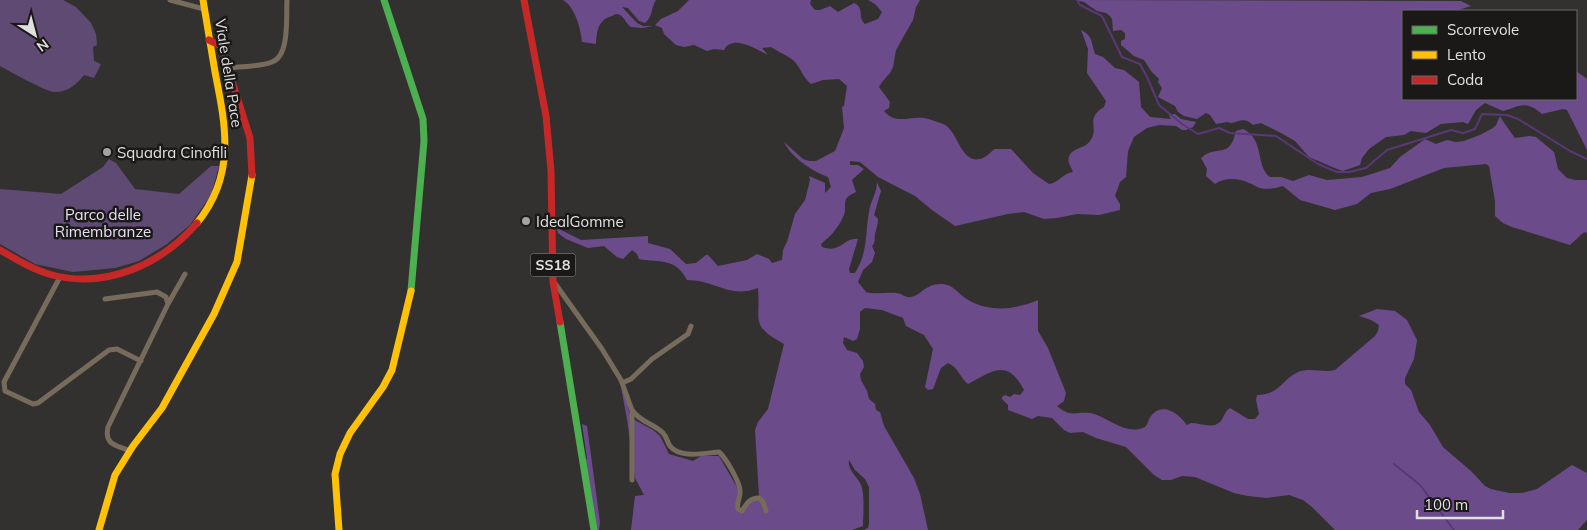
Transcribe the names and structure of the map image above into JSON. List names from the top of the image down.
{
  "streets": {
    "street": ["Viale della Pace", "SS18"]
  },
  "parks": ["Parco delle Rimembranze"],
  "places": ["Squadra Cinofili", "IdealGomme"],
  "legend": ["Scorrevole", "Lento", "Coda"],
  "scale_bar": "100 m",
  "north": "bottom right"
}
